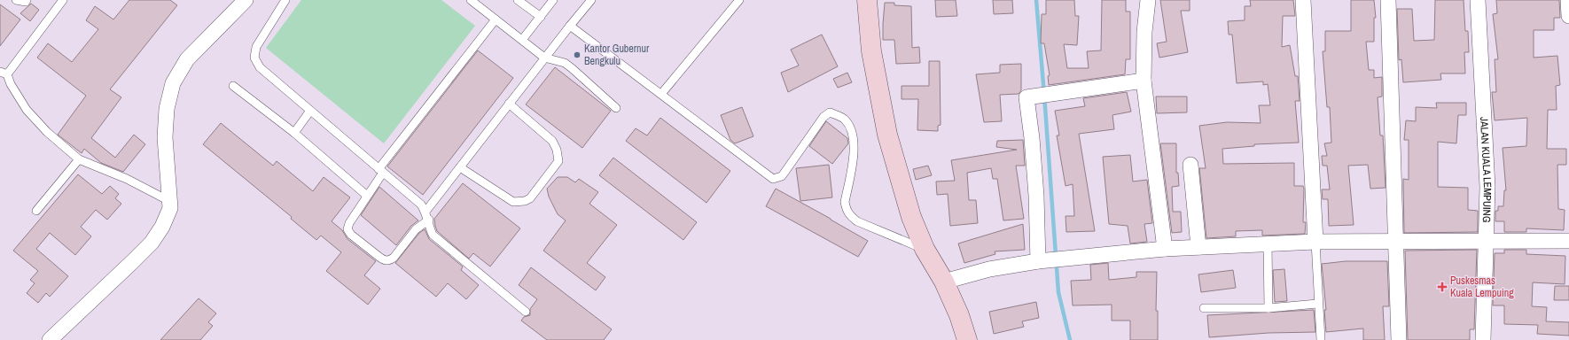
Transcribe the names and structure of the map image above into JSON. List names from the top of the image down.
{
  "streets": {
    "street": ["JALAN KUALA LEMPUING"]
  },
  "places": {
    "other": ["Kantor Gubernur Bengkulu"],
    "health": ["Puskesmas Kuala Lempuing"]
  }
}
